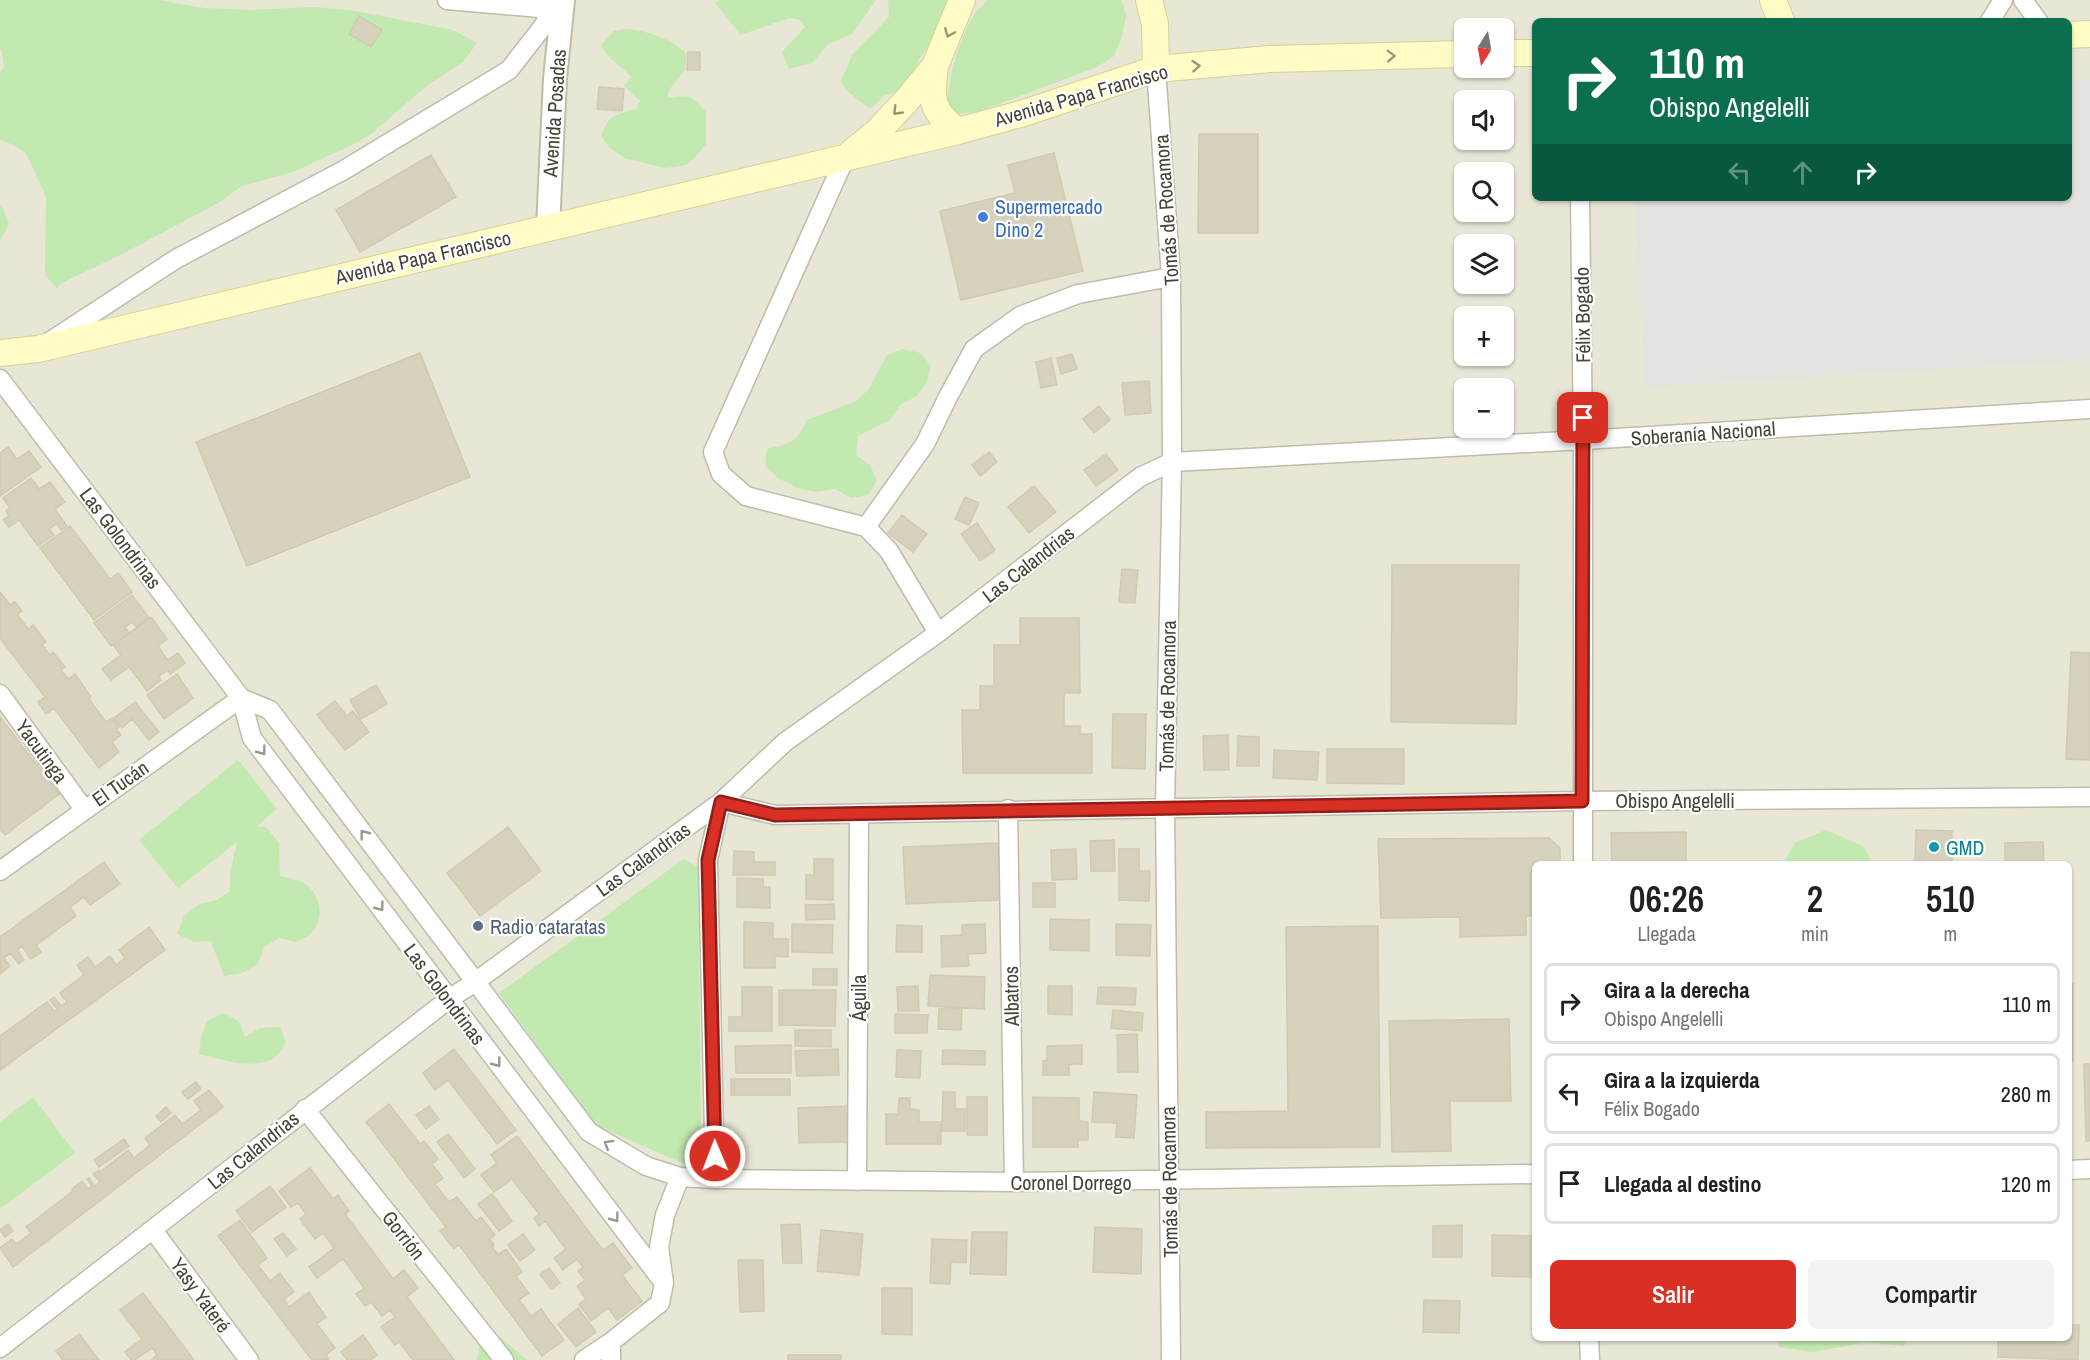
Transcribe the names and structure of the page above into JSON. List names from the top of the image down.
{
  "streets": {
    "main road": ["Avenida Papa Francisco"],
    "street": [
      "Avenida Posadas",
      "Tomás de Rocamora",
      "Félix Bogado",
      "Soberanía Nacional",
      "Las Golondrinas",
      "Las Calandrias",
      "Yacutinga",
      "El Tucán",
      "Obispo Angelelli",
      "Albatros",
      "Águila",
      "Coronel Dorrego",
      "Gorrión",
      "Yasy Yateré"
    ]
  },
  "crossings": [
    ["Avenida Papa Francisco", "Avenida Posadas"],
    ["Avenida Papa Francisco", "Tomás de Rocamora"],
    ["Tomás de Rocamora", "Soberanía Nacional"],
    ["Tomás de Rocamora", "Las Calandrias"],
    ["Tomás de Rocamora", "Obispo Angelelli"],
    ["Tomás de Rocamora", "Coronel Dorrego"],
    ["Félix Bogado", "Soberanía Nacional"],
    ["Félix Bogado", "Obispo Angelelli"],
    ["Soberanía Nacional", "Las Calandrias"],
    ["Las Golondrinas", "Las Calandrias"],
    ["Las Golondrinas", "El Tucán"],
    ["Las Golondrinas", "Coronel Dorrego"],
    ["Las Calandrias", "Obispo Angelelli"],
    ["Las Calandrias", "Gorrión"],
    ["Las Calandrias", "Yasy Yateré"],
    ["Yacutinga", "El Tucán"],
    ["Obispo Angelelli", "Albatros"],
    ["Obispo Angelelli", "Águila"],
    ["Albatros", "Coronel Dorrego"],
    ["Águila", "Coronel Dorrego"]
  ],
  "places": ["Supermercado Dino 2", "GMD", "Radio cataratas"],
  "north": "bottom",
  "page": {
    "map_buttons": ["+", "−"],
    "turn": ["110 m", "Obispo Angelelli"],
    "eta": [
      "06:26",
      "Llegada",
      "2",
      "min",
      "510",
      "m"
    ],
    "list": [
      {
        "name": "Gira a la derecha",
        "note": "Obispo Angelelli",
        "value": "110 m"
      },
      {
        "name": "Gira a la izquierda",
        "note": "Félix Bogado",
        "value": "280 m"
      },
      {
        "name": "Llegada al destino",
        "value": "120 m"
      }
    ],
    "buttons": ["Salir", "Compartir"]
  }
}
